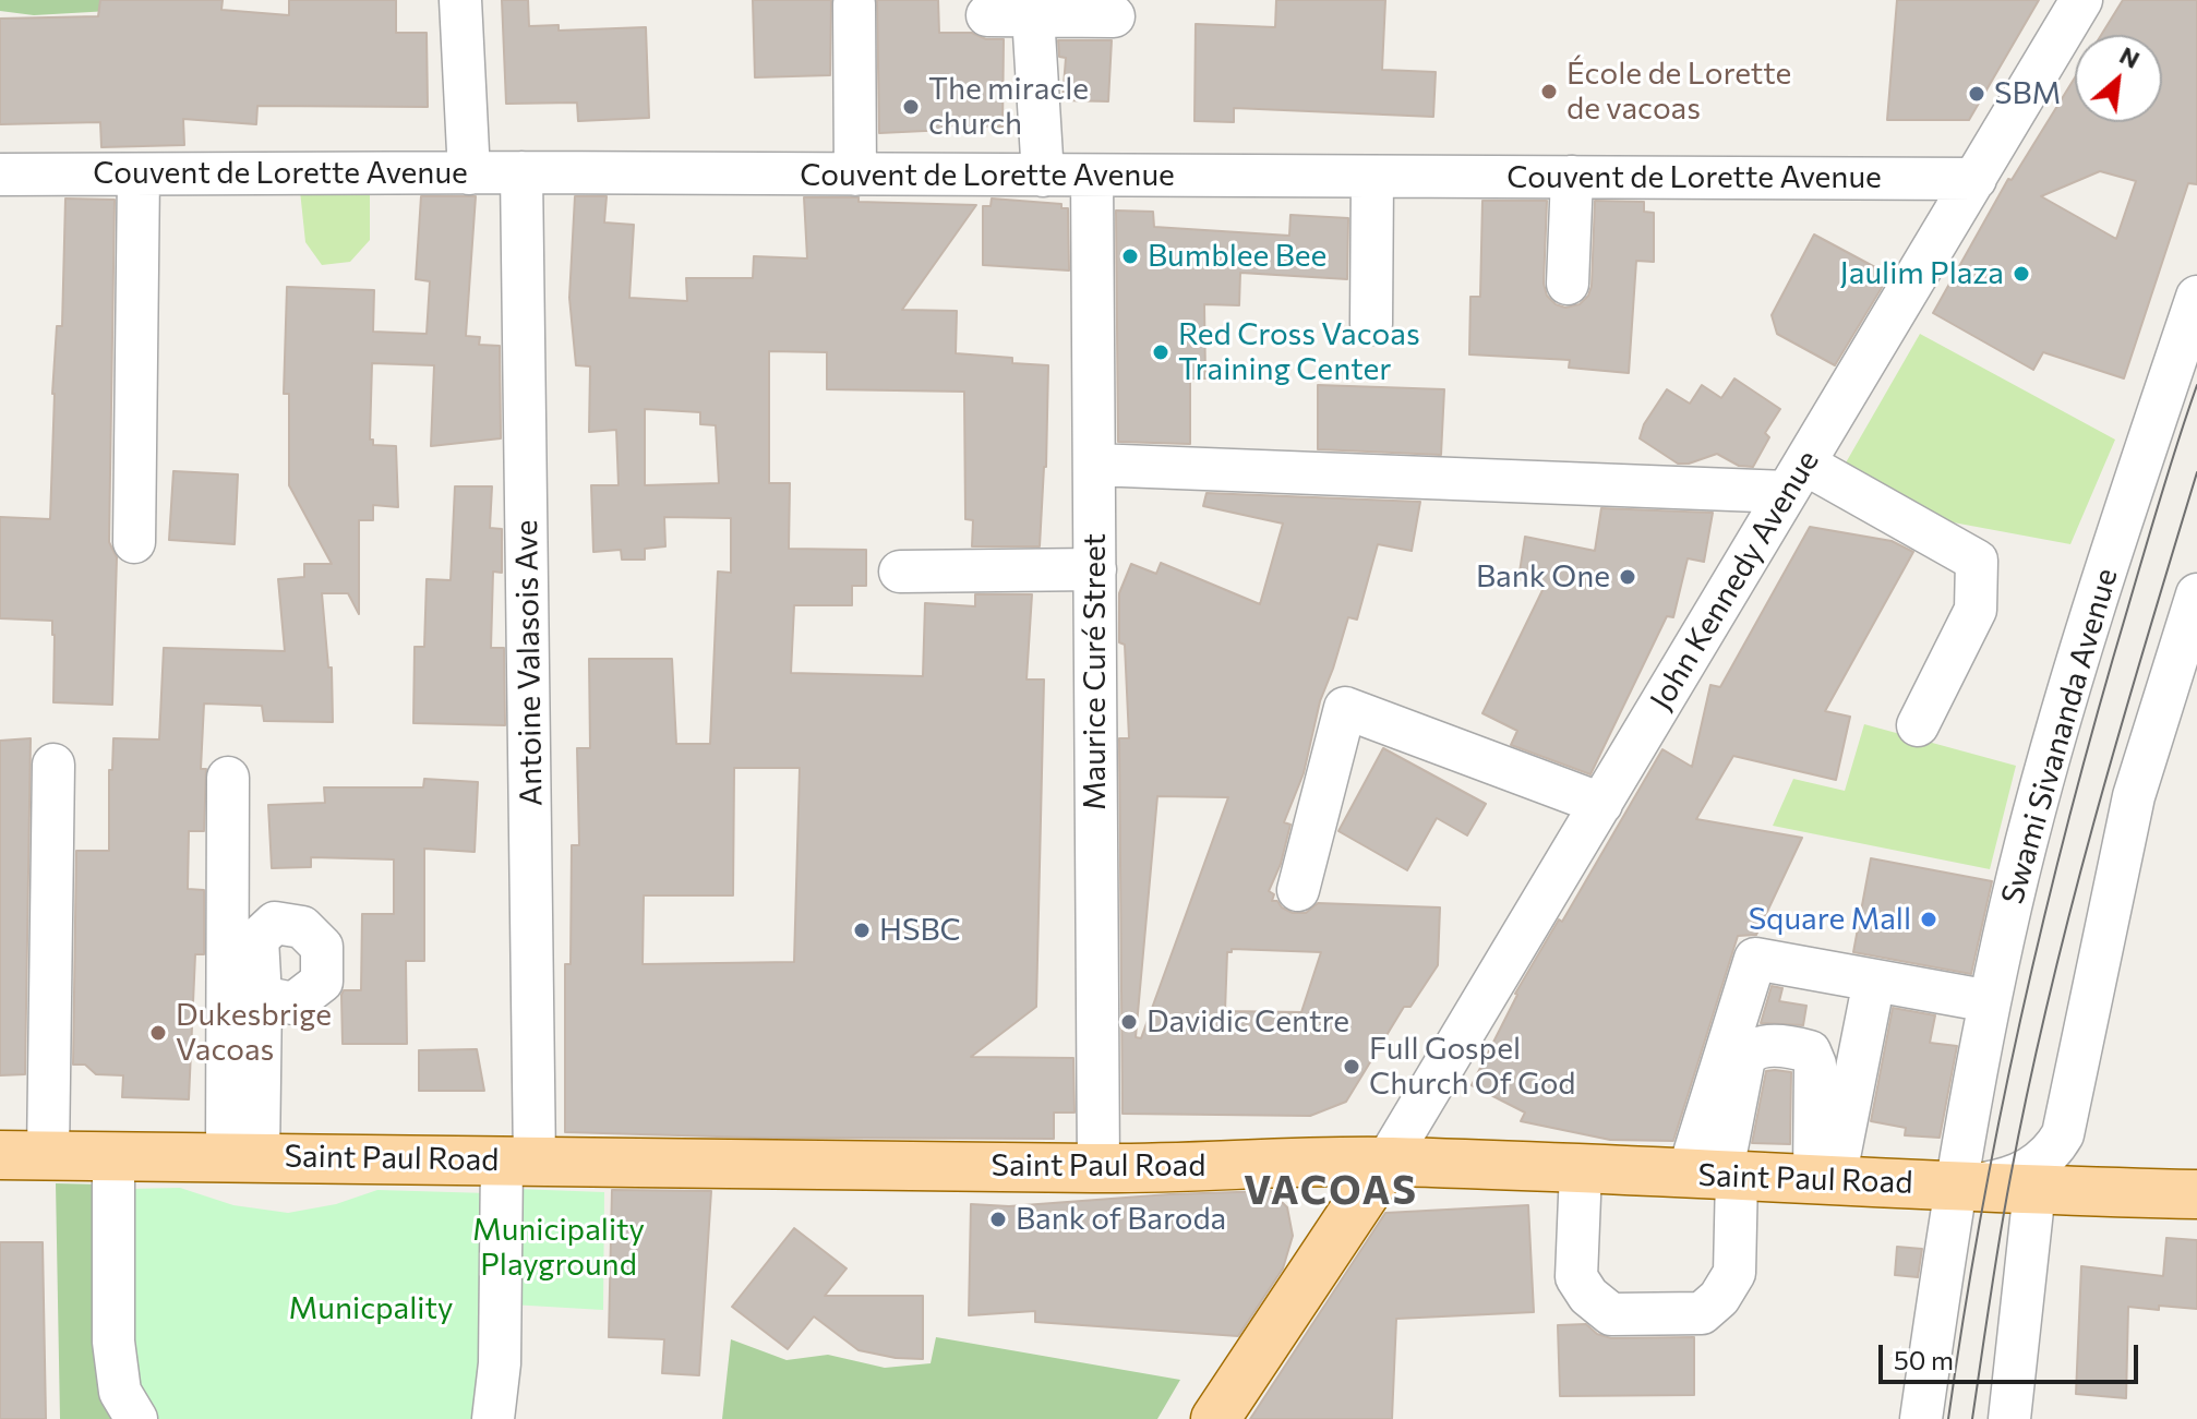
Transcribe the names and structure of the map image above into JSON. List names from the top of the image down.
{
  "streets": {
    "main road": ["Saint Paul Road"],
    "street": [
      "Couvent de Lorette Avenue",
      "John Kennedy Avenue",
      "Antoine Valasois Ave",
      "Maurice Curé Street",
      "Swami Sivananda Avenue"
    ]
  },
  "crossings": [
    ["Couvent de Lorette Avenue", "John Kennedy Avenue"],
    ["Couvent de Lorette Avenue", "Antoine Valasois Ave"],
    ["Couvent de Lorette Avenue", "Maurice Curé Street"],
    ["John Kennedy Avenue", "Saint Paul Road"],
    ["Antoine Valasois Ave", "Saint Paul Road"],
    ["Maurice Curé Street", "Saint Paul Road"],
    ["Swami Sivananda Avenue", "Saint Paul Road"]
  ],
  "districts": ["VACOAS"],
  "parks": ["Municipality Playground", "Municpality"],
  "places": [
    "École de Lorette de vacoas",
    "SBM",
    "The miracle church",
    "Bumblee Bee",
    "Jaulim Plaza",
    "Red Cross Vacoas Training Center",
    "Bank One",
    "Square Mall",
    "HSBC",
    "Davidic Centre",
    "Dukesbrige Vacoas",
    "Full Gospel Church Of God",
    "Bank of Baroda"
  ],
  "scale_bar": "50 m",
  "north": "top right"
}
